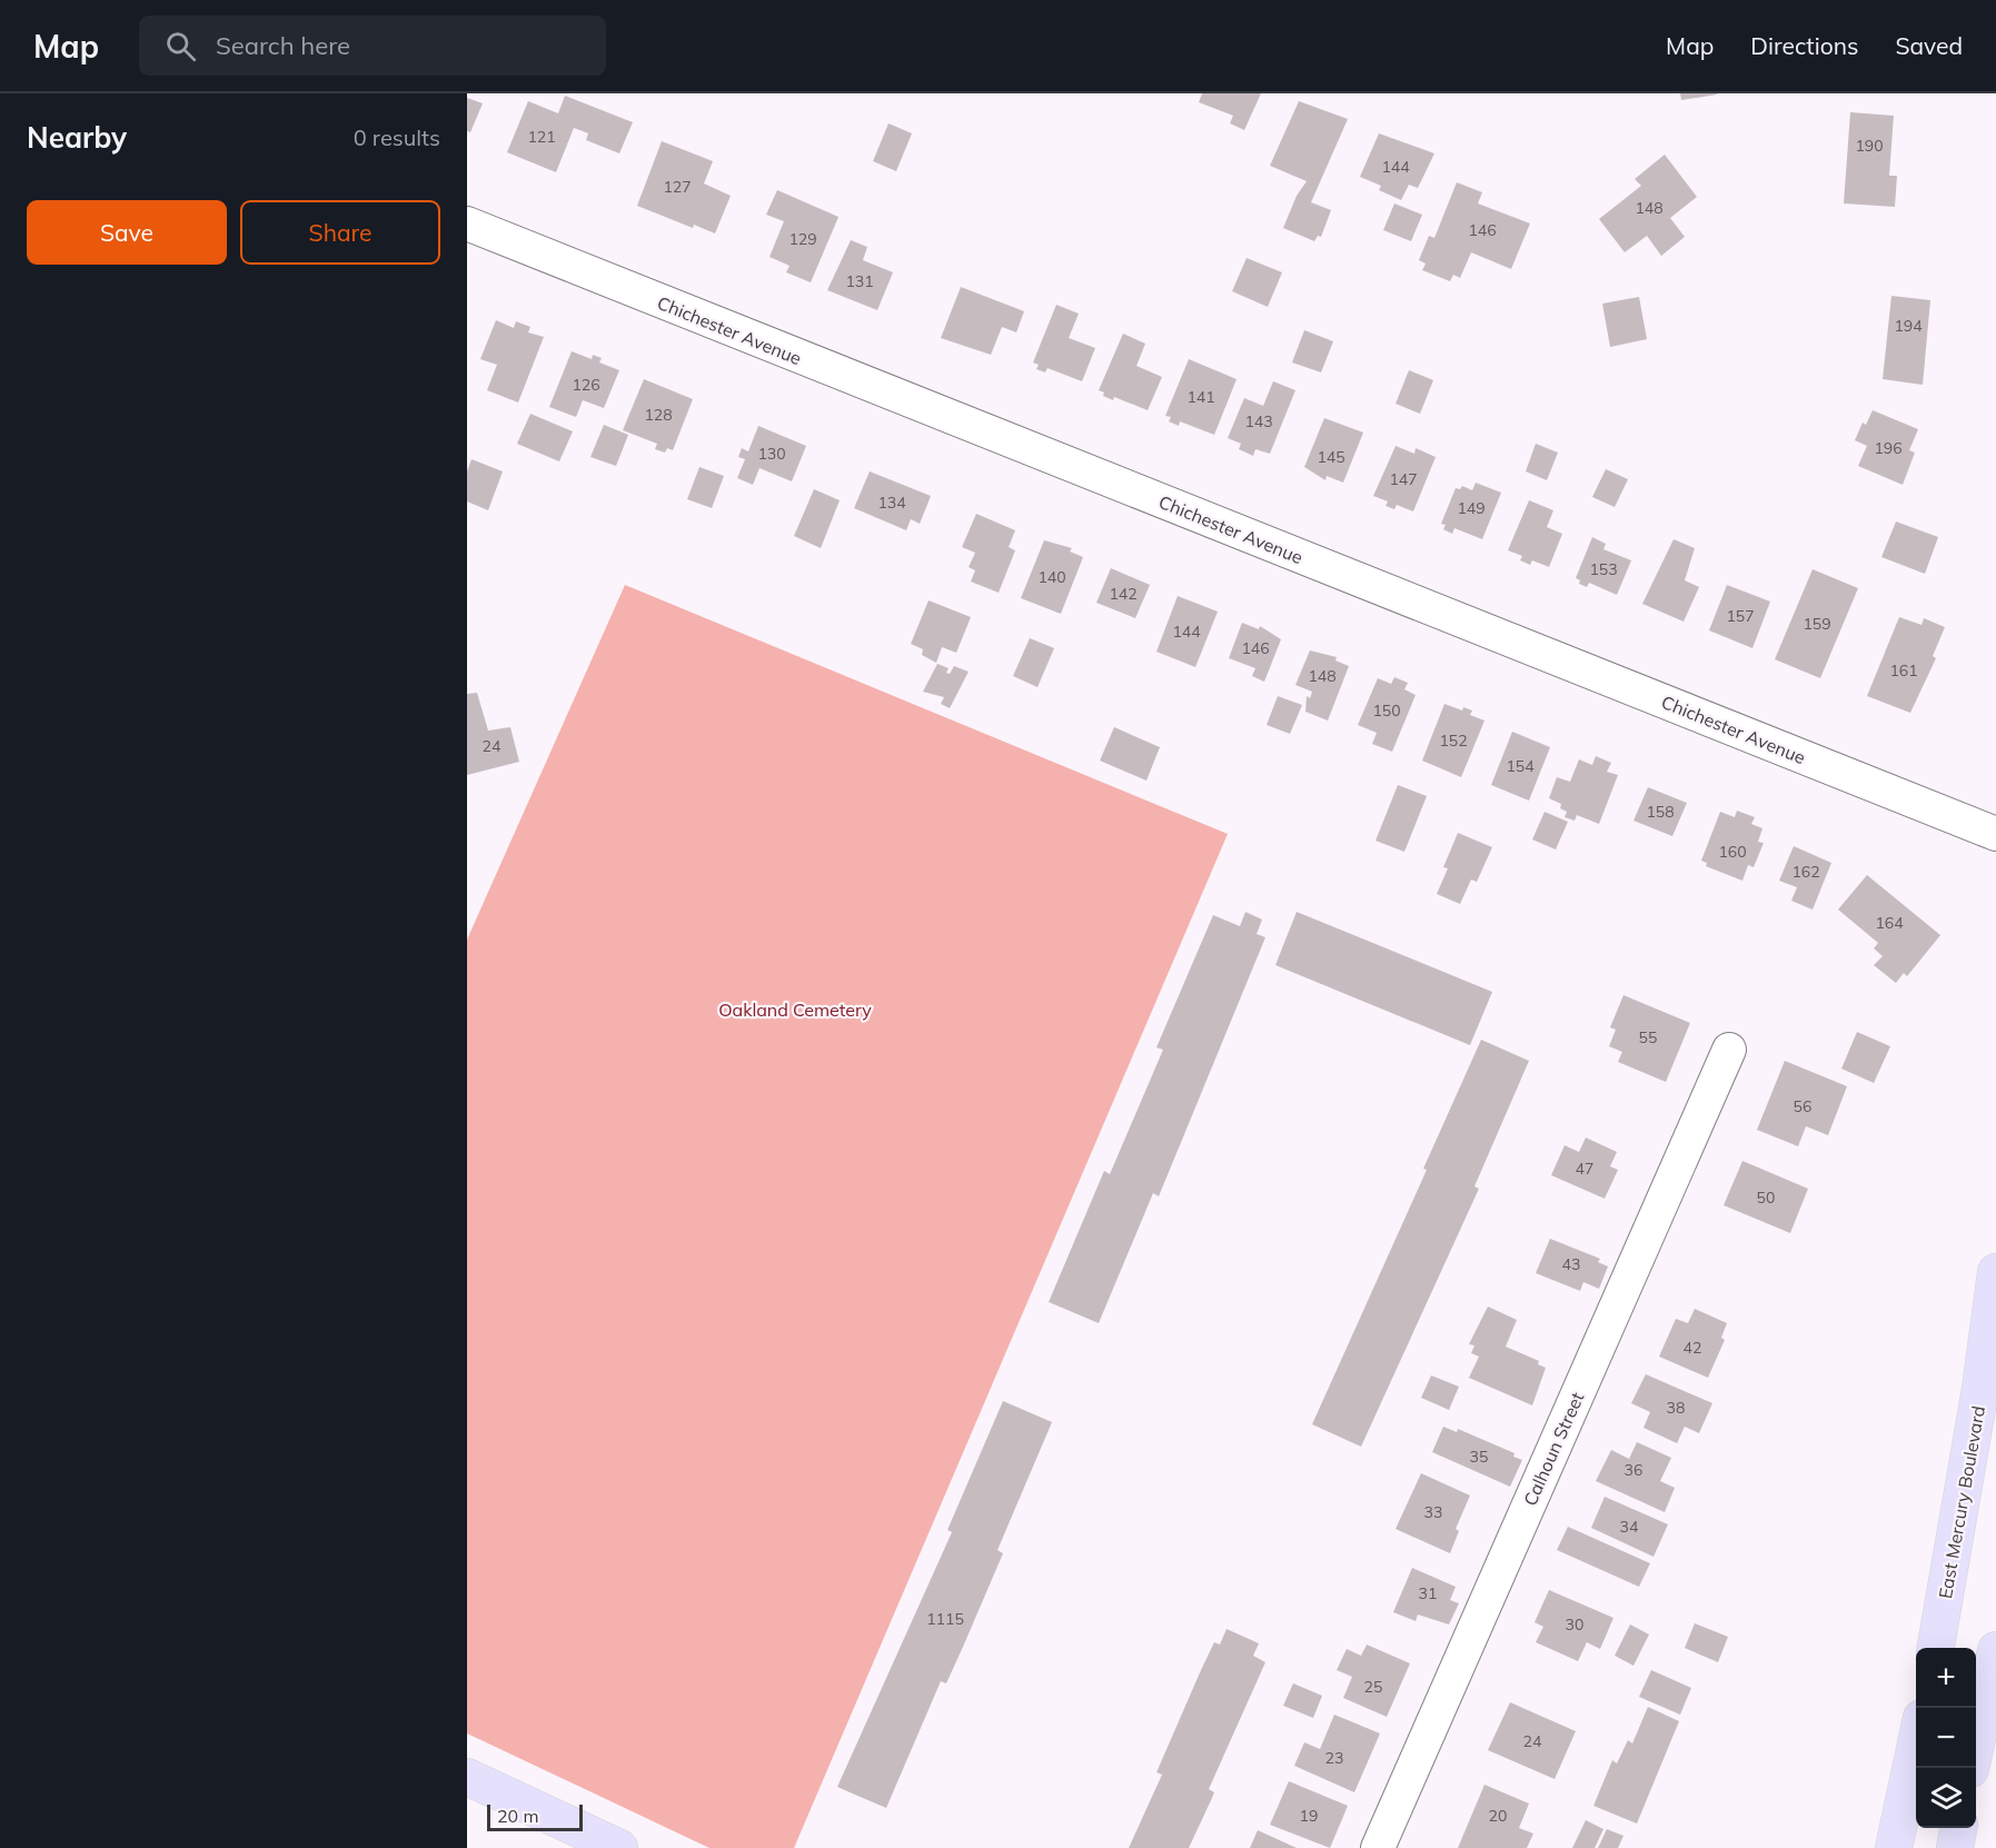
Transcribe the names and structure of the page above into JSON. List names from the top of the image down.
{
  "streets": {
    "main road": ["East Mercury Boulevard"],
    "street": ["Chichester Avenue", "Calhoun Street"]
  },
  "parks": ["Oakland Cemetery"],
  "house_numbers": [
    "121",
    "190",
    "144",
    "127",
    "148",
    "146",
    "129",
    "131",
    "194",
    "126",
    "141",
    "128",
    "143",
    "196",
    "130",
    "145",
    "147",
    "134",
    "149",
    "153",
    "140",
    "142",
    "157",
    "159",
    "144",
    "146",
    "161",
    "148",
    "150",
    "152",
    "24",
    "154",
    "158",
    "160",
    "162",
    "164",
    "55",
    "56",
    "47",
    "50",
    "43",
    "42",
    "38",
    "35",
    "36",
    "33",
    "34",
    "31",
    "1115",
    "30",
    "25",
    "24",
    "23",
    "19",
    "20"
  ],
  "scale_bar": "20 m",
  "page": {
    "header": "Map",
    "search": "Search here",
    "nav": ["Map", "Directions", "Saved"],
    "heading": ["Nearby", "0 results"],
    "buttons": ["Save", "Share"],
    "map_buttons": ["+", "−"],
    "scale": "20 m"
  }
}
